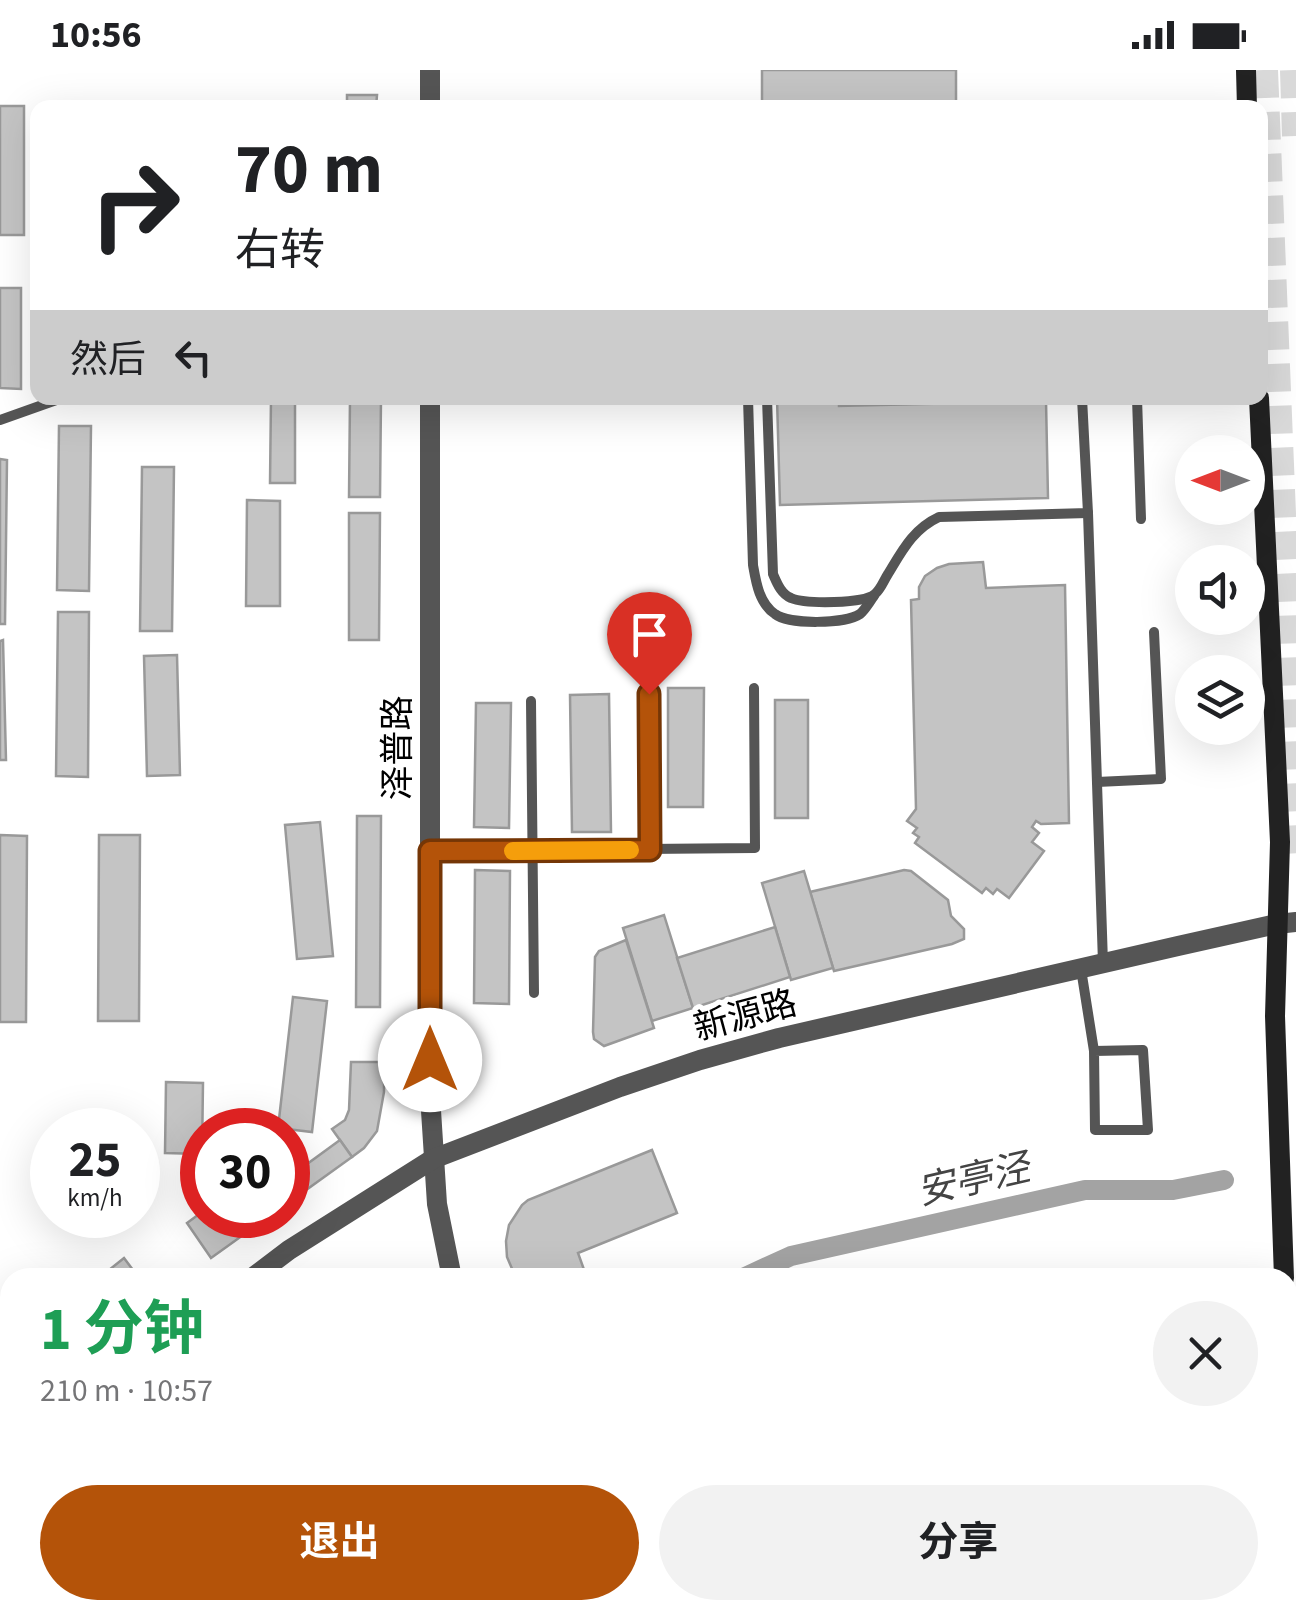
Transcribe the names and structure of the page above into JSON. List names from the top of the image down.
{
  "streets": {
    "street": ["泽普路", "新源路"]
  },
  "crossings": [
    ["泽普路", "新源路"]
  ],
  "water": ["安亭泾"],
  "north": "left",
  "page": {
    "status": "10:56",
    "turn": ["70 m", "右转"],
    "then": "然后",
    "speed": "25 km/h",
    "limit": "30",
    "heading": ["1 分钟", "210 m · 10:57"],
    "buttons": ["退出", "分享"]
  }
}
